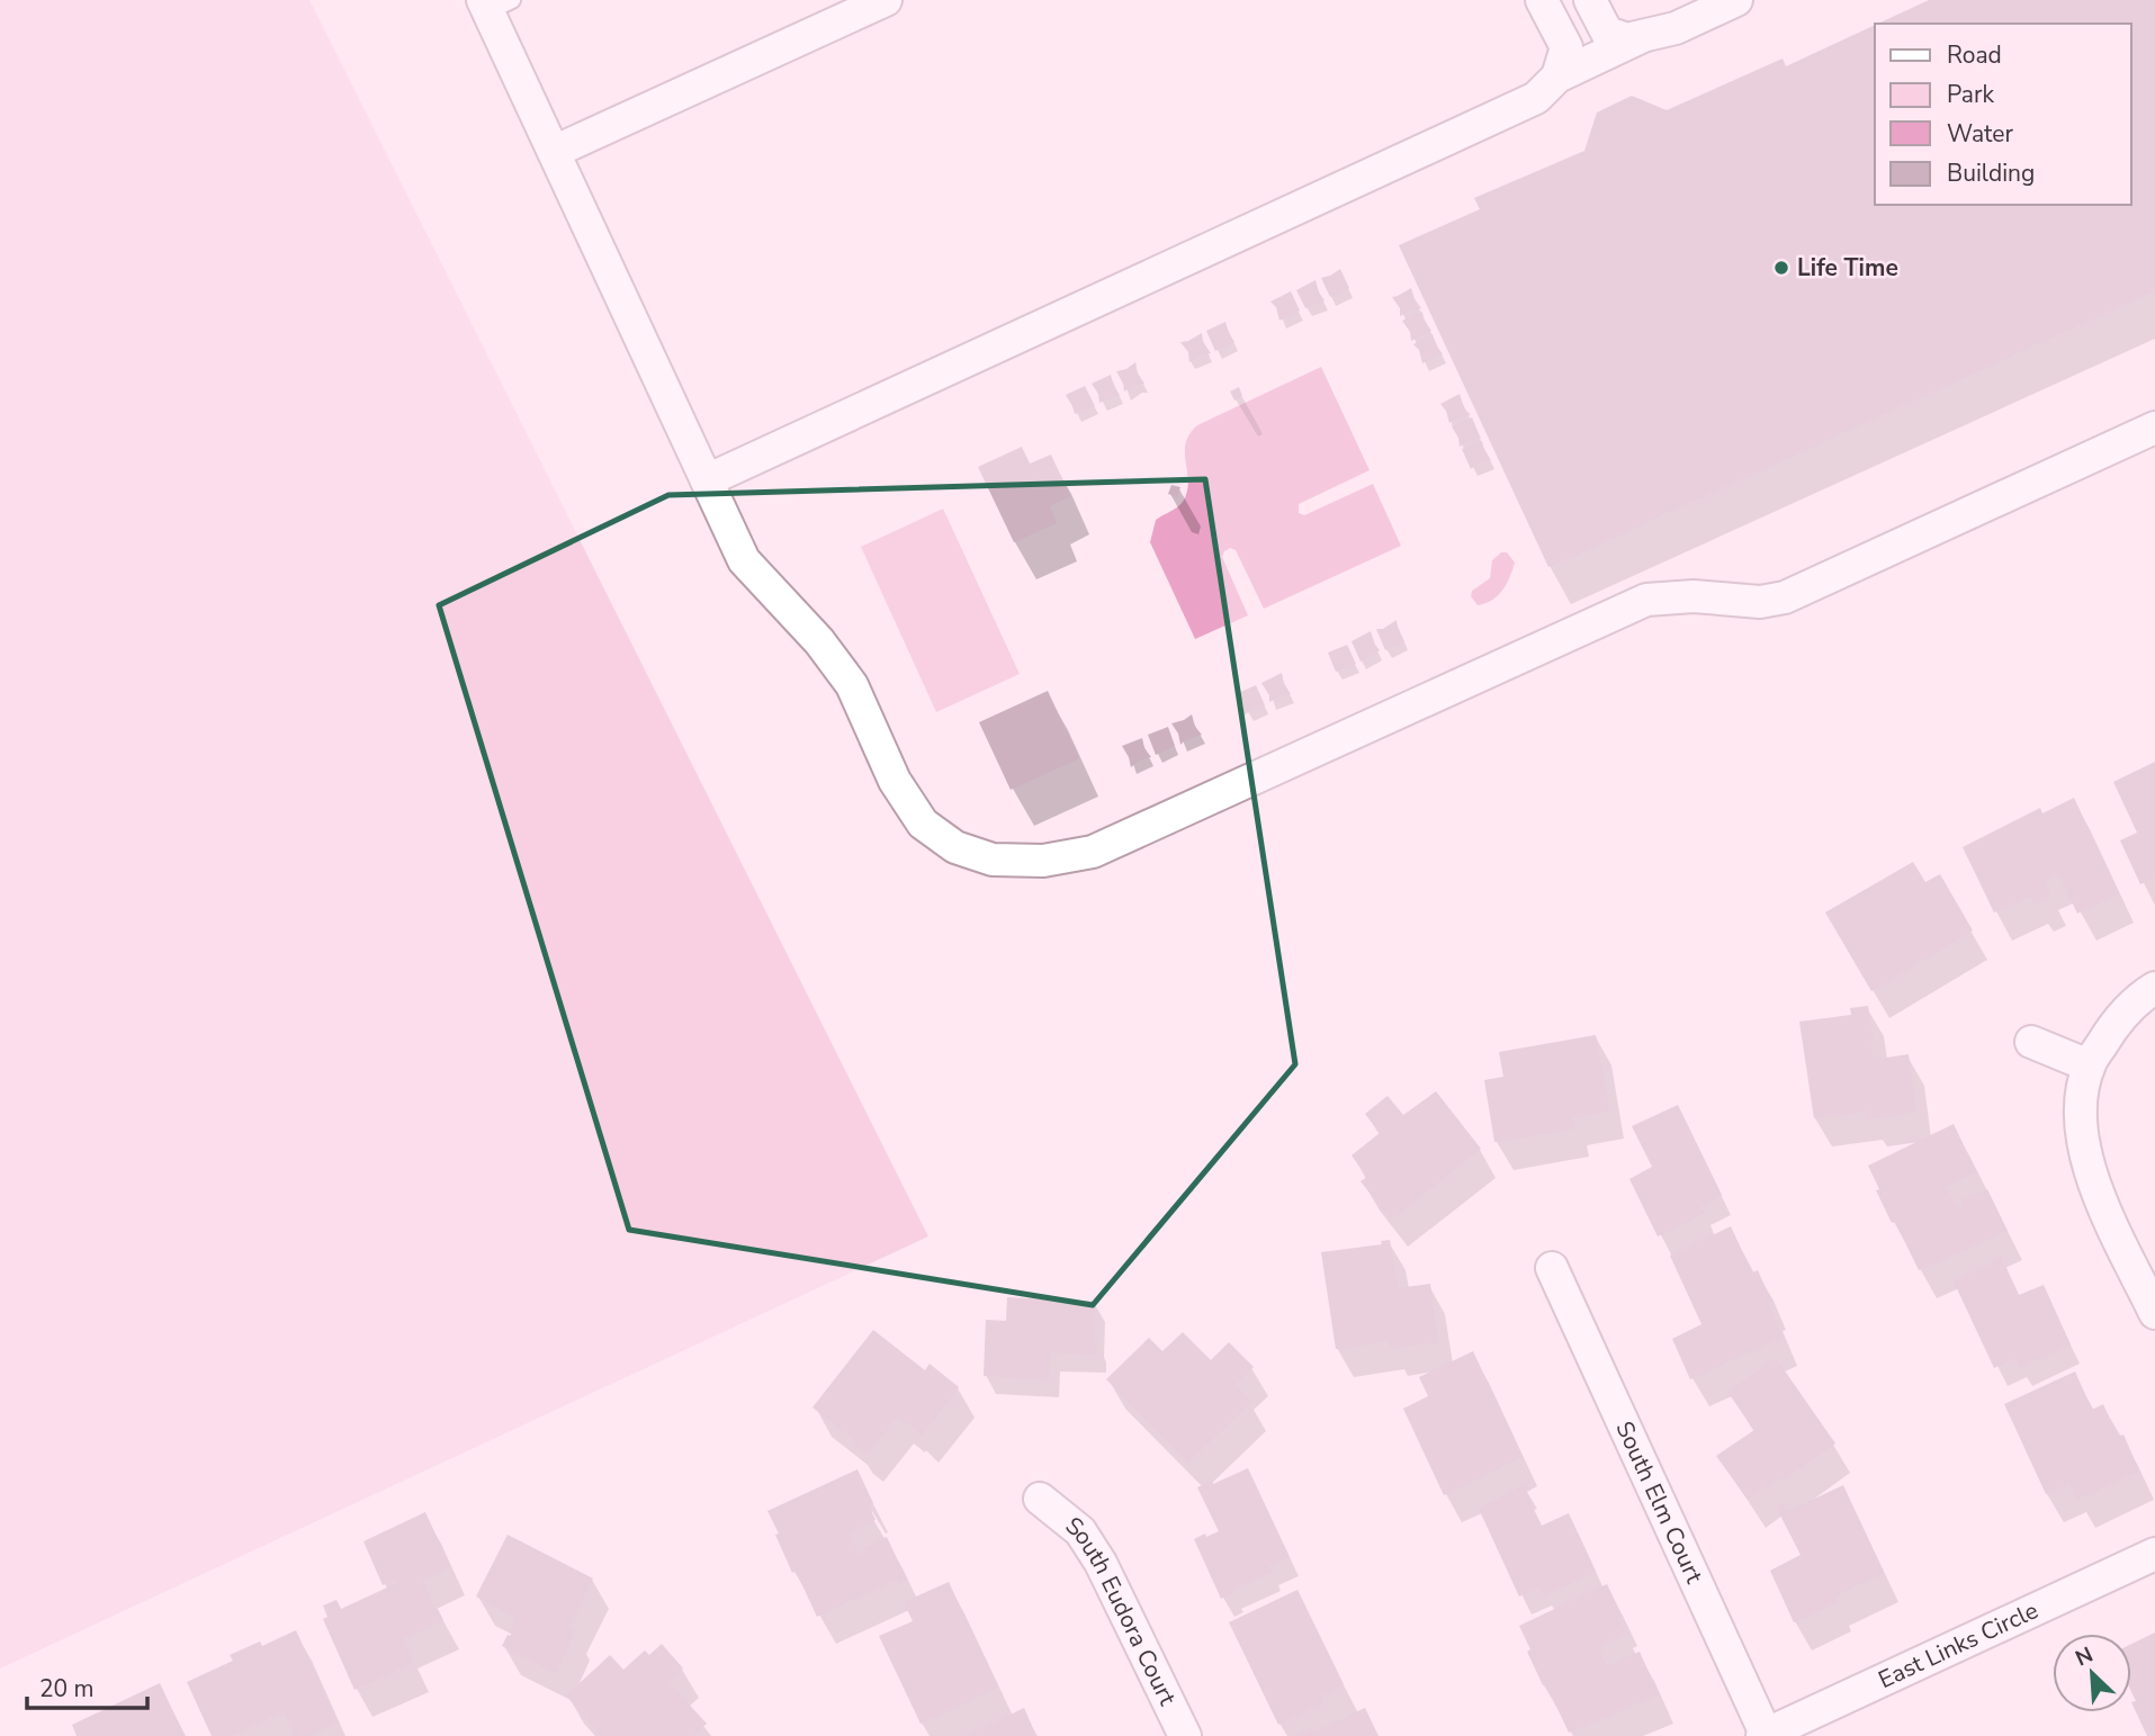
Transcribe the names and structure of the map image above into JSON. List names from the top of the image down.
{
  "streets": {
    "street": ["South Elm Court", "South Eudora Court", "East Links Circle"]
  },
  "crossings": [
    ["South Elm Court", "East Links Circle"]
  ],
  "places": ["Life Time"],
  "legend": [
    "Road",
    "Park",
    "Water",
    "Building"
  ],
  "scale_bar": "20 m",
  "north": "top left"
}
